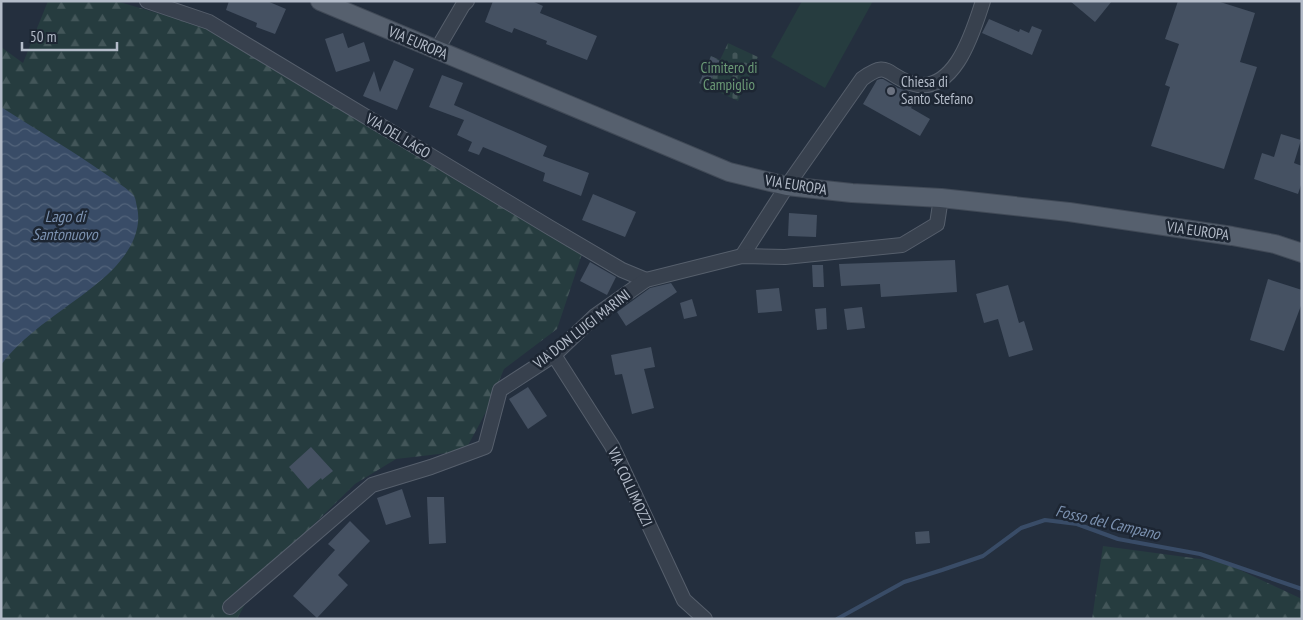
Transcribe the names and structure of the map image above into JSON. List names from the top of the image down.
{
  "streets": {
    "main road": ["VIA EUROPA"],
    "street": ["VIA DEL LAGO", "VIA DON LUIGI MARINI", "VIA COLLIMOZZI"]
  },
  "crossings": [
    ["VIA EUROPA", "VIA DON LUIGI MARINI"],
    ["VIA DEL LAGO", "VIA DON LUIGI MARINI"],
    ["VIA DON LUIGI MARINI", "VIA COLLIMOZZI"]
  ],
  "water": ["Lago di Santonuovo", "Fosso del Campano"],
  "parks": ["Cimitero di Campiglio"],
  "places": ["Chiesa di Santo Stefano"],
  "scale_bar": "50 m"
}
